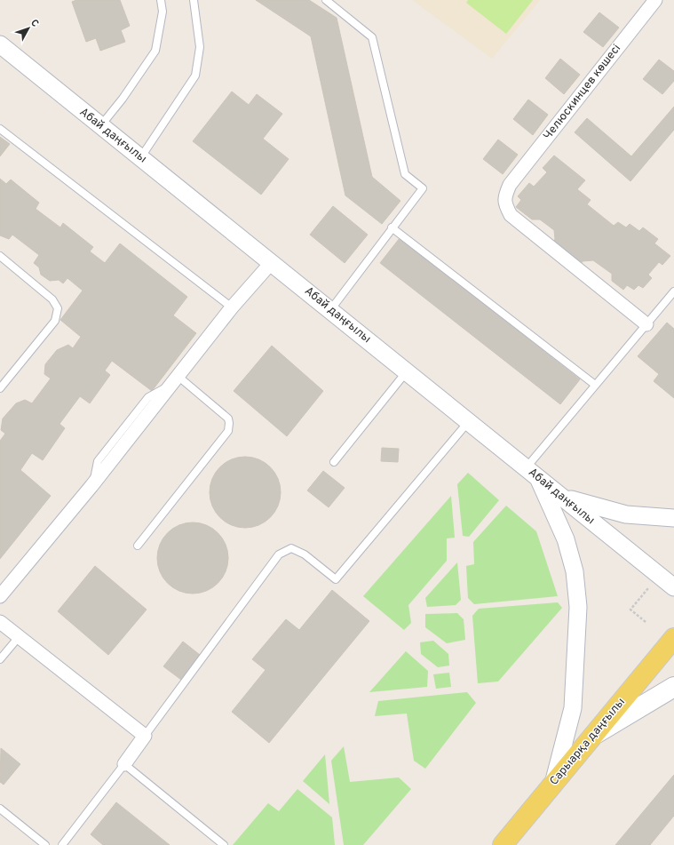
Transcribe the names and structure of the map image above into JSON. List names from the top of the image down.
{
  "streets": {
    "main road": ["Сарыарқа даңғылы"],
    "street": ["Челюскинцев көшесі", "Абай даңғылы"]
  },
  "north": "top right"
}
